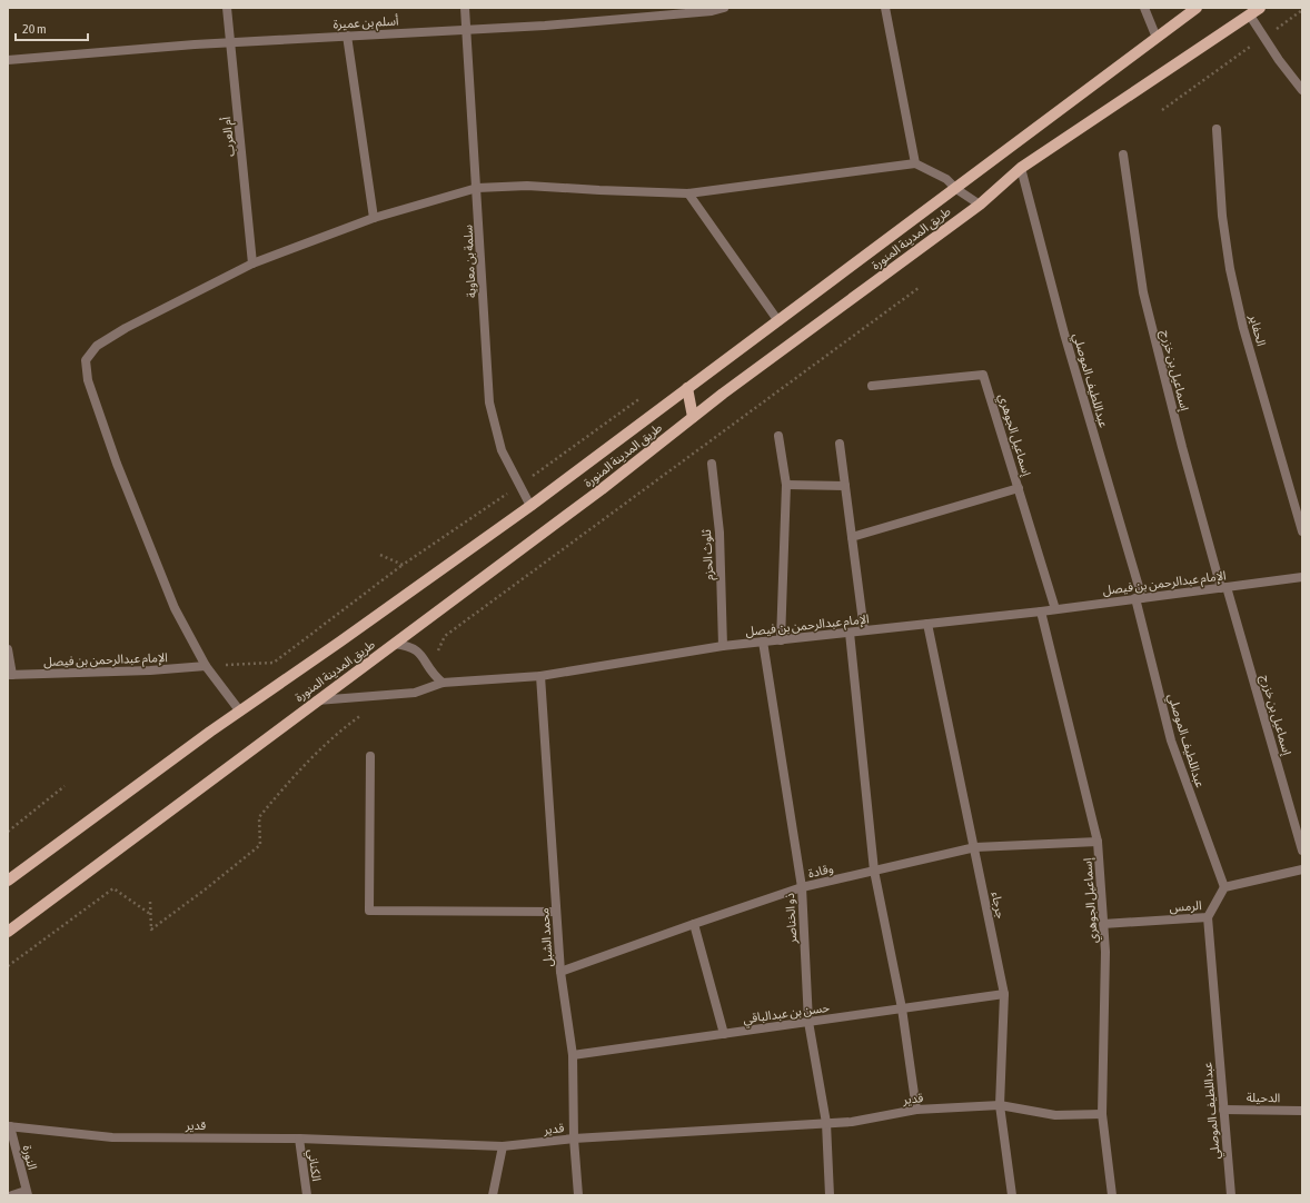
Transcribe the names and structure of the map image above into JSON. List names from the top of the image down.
{
  "streets": {
    "main road": ["طريق المدينة المنورة"],
    "street": [
      "أسلم بن عميرة",
      "أم العرب",
      "سلمة بن معاوية",
      "الحفاير",
      "إسماعيل بن خزرج",
      "عبداللطيف الموصلي",
      "إسماعيل الجوهري",
      "ثلوث الحزم",
      "الإمام عبدالرحمن بن فيصل",
      "وقادة",
      "جرجاء",
      "الرمس",
      "ذو الخناصر",
      "محمد الشبل",
      "حسن بن عبدالباقي",
      "الدحيلة",
      "قدير",
      "النورة",
      "الكناني"
    ]
  },
  "crossings": [
    ["أسلم بن عميرة", "أم العرب"],
    ["أسلم بن عميرة", "سلمة بن معاوية"],
    ["طريق المدينة المنورة", "سلمة بن معاوية"],
    ["طريق المدينة المنورة", "عبداللطيف الموصلي"],
    ["طريق المدينة المنورة", "الإمام عبدالرحمن بن فيصل"],
    ["إسماعيل بن خزرج", "الإمام عبدالرحمن بن فيصل"],
    ["عبداللطيف الموصلي", "الإمام عبدالرحمن بن فيصل"],
    ["عبداللطيف الموصلي", "الرمس"],
    ["عبداللطيف الموصلي", "الدحيلة"],
    ["إسماعيل الجوهري", "الإمام عبدالرحمن بن فيصل"],
    ["إسماعيل الجوهري", "وقادة"],
    ["إسماعيل الجوهري", "الرمس"],
    ["إسماعيل الجوهري", "قدير"],
    ["ثلوث الحزم", "الإمام عبدالرحمن بن فيصل"],
    ["الإمام عبدالرحمن بن فيصل", "جرجاء"],
    ["الإمام عبدالرحمن بن فيصل", "ذو الخناصر"],
    ["الإمام عبدالرحمن بن فيصل", "محمد الشبل"],
    ["وقادة", "جرجاء"],
    ["وقادة", "ذو الخناصر"],
    ["وقادة", "محمد الشبل"],
    ["جرجاء", "حسن بن عبدالباقي"],
    ["جرجاء", "قدير"],
    ["ذو الخناصر", "حسن بن عبدالباقي"],
    ["ذو الخناصر", "قدير"],
    ["محمد الشبل", "حسن بن عبدالباقي"],
    ["محمد الشبل", "قدير"],
    ["قدير", "النورة"],
    ["قدير", "الكناني"]
  ],
  "scale_bar": "20 m"
}
